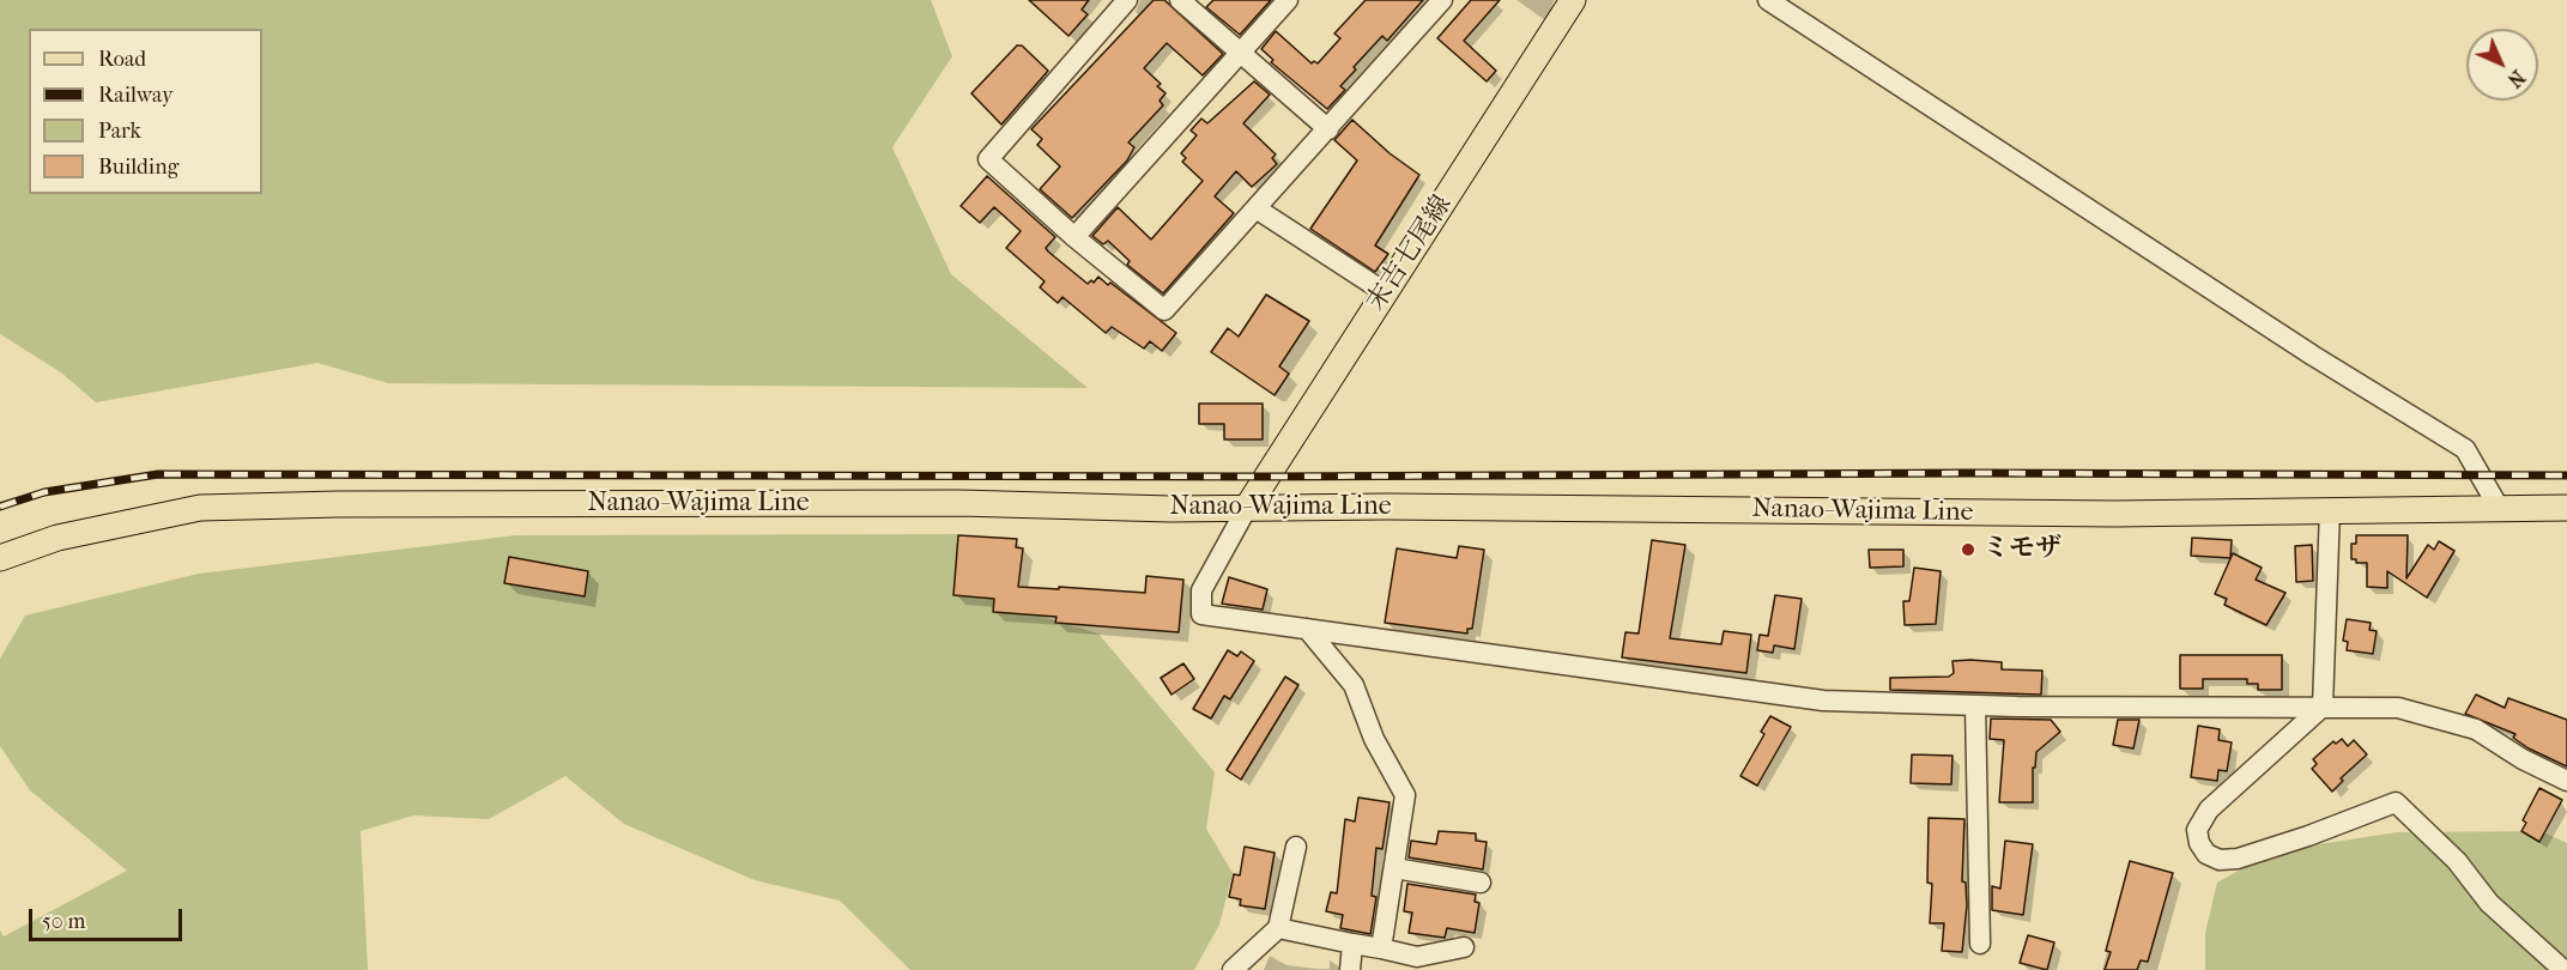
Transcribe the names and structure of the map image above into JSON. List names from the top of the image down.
{
  "streets": {
    "main road": ["末吉七尾線", "Nanao-Wajima Line"]
  },
  "crossings": [
    ["末吉七尾線", "Nanao-Wajima Line"]
  ],
  "places": ["ミモザ"],
  "legend": [
    "Road",
    "Railway",
    "Park",
    "Building"
  ],
  "scale_bar": "50 m",
  "north": "bottom right"
}
